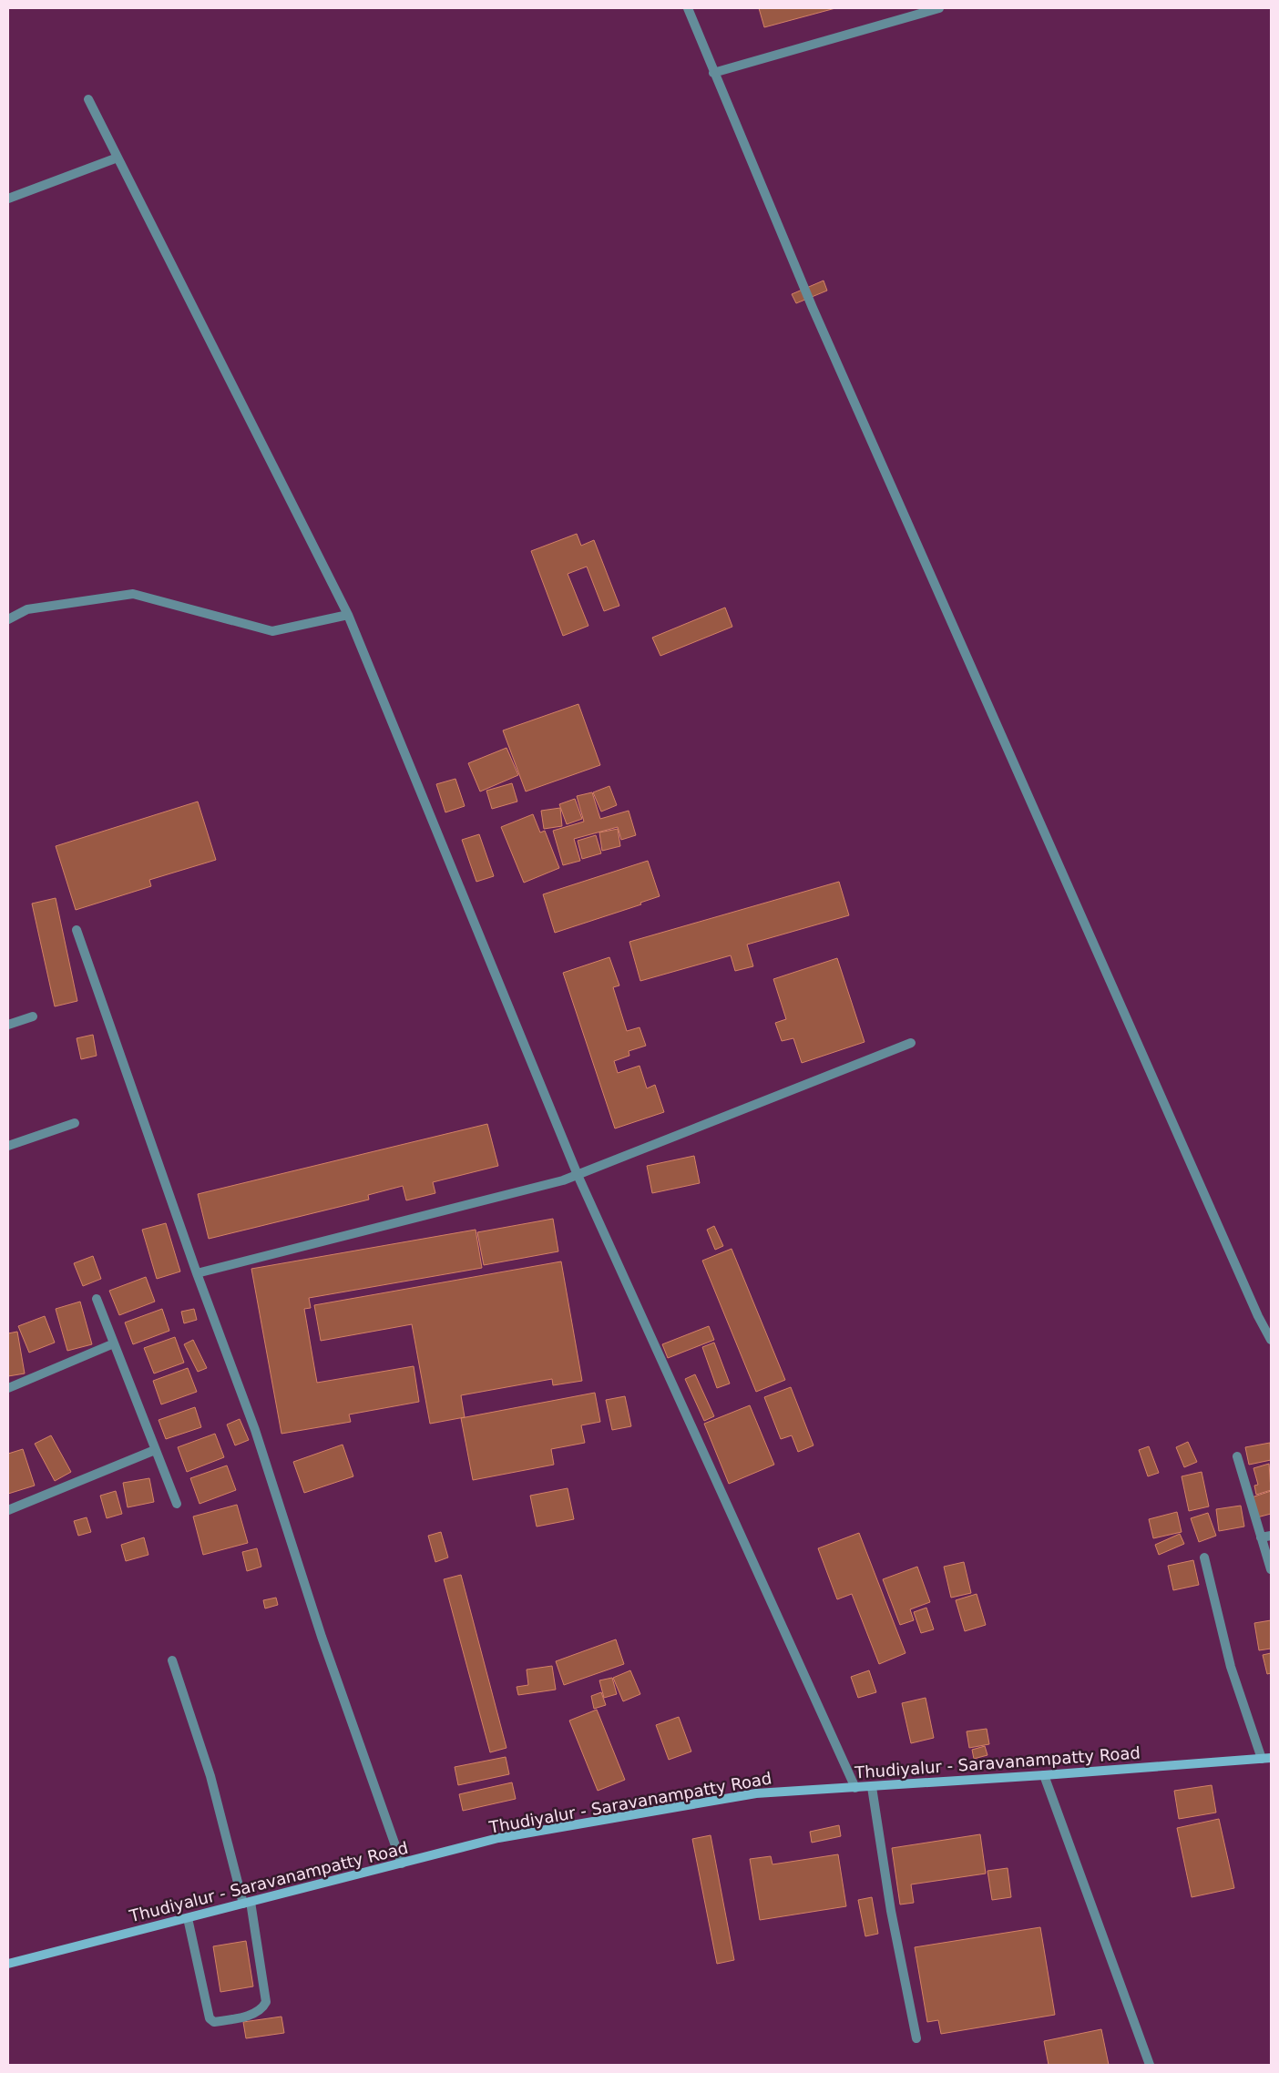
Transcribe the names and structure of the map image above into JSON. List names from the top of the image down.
{
  "streets": {
    "main road": ["Thudiyalur - Saravanampatty Road"]
  }
}
